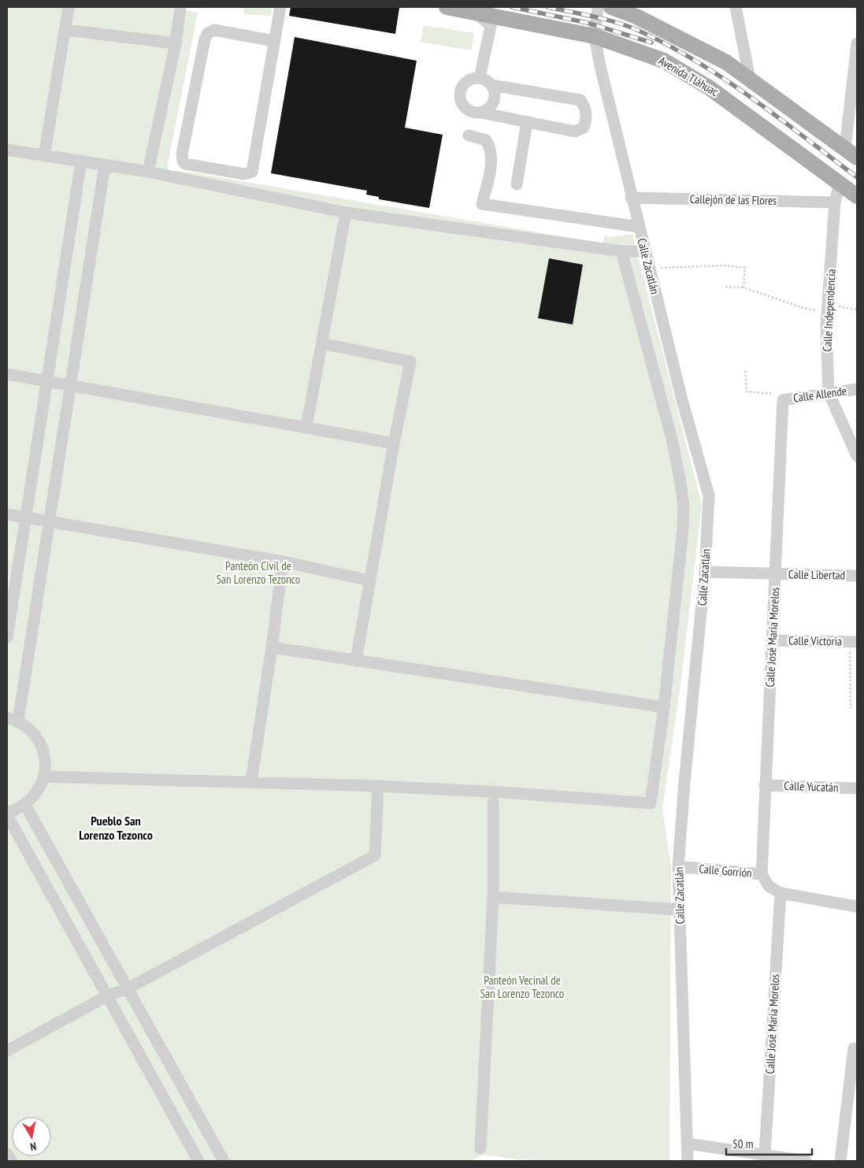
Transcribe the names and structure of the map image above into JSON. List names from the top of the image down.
{
  "streets": {
    "main road": ["Avenida Tláhuac"],
    "street": [
      "Callejón de las Flores",
      "Calle Zacatlán",
      "Calle Independencia",
      "Calle Allende",
      "Calle Libertad",
      "Calle José María Morelos",
      "Calle Victoria",
      "Calle Yucatán",
      "Calle Gorrión"
    ]
  },
  "crossings": [
    ["Avenida Tláhuac", "Calle Zacatlán"],
    ["Avenida Tláhuac", "Calle Independencia"],
    ["Callejón de las Flores", "Calle Zacatlán"],
    ["Callejón de las Flores", "Calle Independencia"],
    ["Calle Zacatlán", "Calle Libertad"],
    ["Calle Zacatlán", "Calle Gorrión"],
    ["Calle Independencia", "Calle Allende"],
    ["Calle Allende", "Calle José María Morelos"],
    ["Calle Libertad", "Calle José María Morelos"],
    ["Calle José María Morelos", "Calle Victoria"],
    ["Calle José María Morelos", "Calle Yucatán"],
    ["Calle José María Morelos", "Calle Gorrión"]
  ],
  "districts": ["Pueblo San Lorenzo Tezonco"],
  "parks": ["Panteón Civil de San Lorenzo Tezonco", "Panteón Vecinal de San Lorenzo Tezonco"],
  "scale_bar": "50 m",
  "north": "bottom"
}
